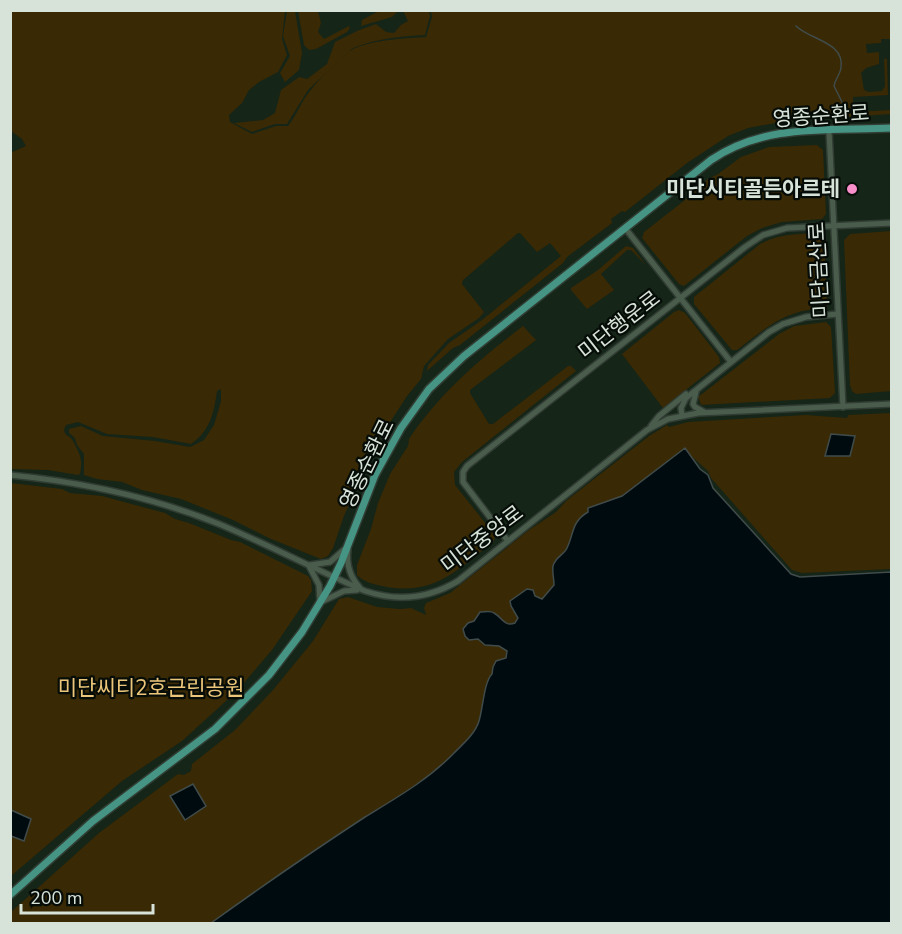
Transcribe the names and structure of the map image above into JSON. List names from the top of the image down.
{
  "streets": {
    "main road": ["영종순환로"],
    "street": ["미단금산로", "미단행운로", "미단중앙로"]
  },
  "crossings": [
    ["영종순환로", "미단금산로"],
    ["영종순환로", "미단중앙로"],
    ["미단금산로", "미단행운로"],
    ["미단금산로", "미단중앙로"],
    ["미단행운로", "미단중앙로"]
  ],
  "parks": ["미단씨티2호근린공원"],
  "places": ["미단시티골든아르테"],
  "scale_bar": "200 m"
}
